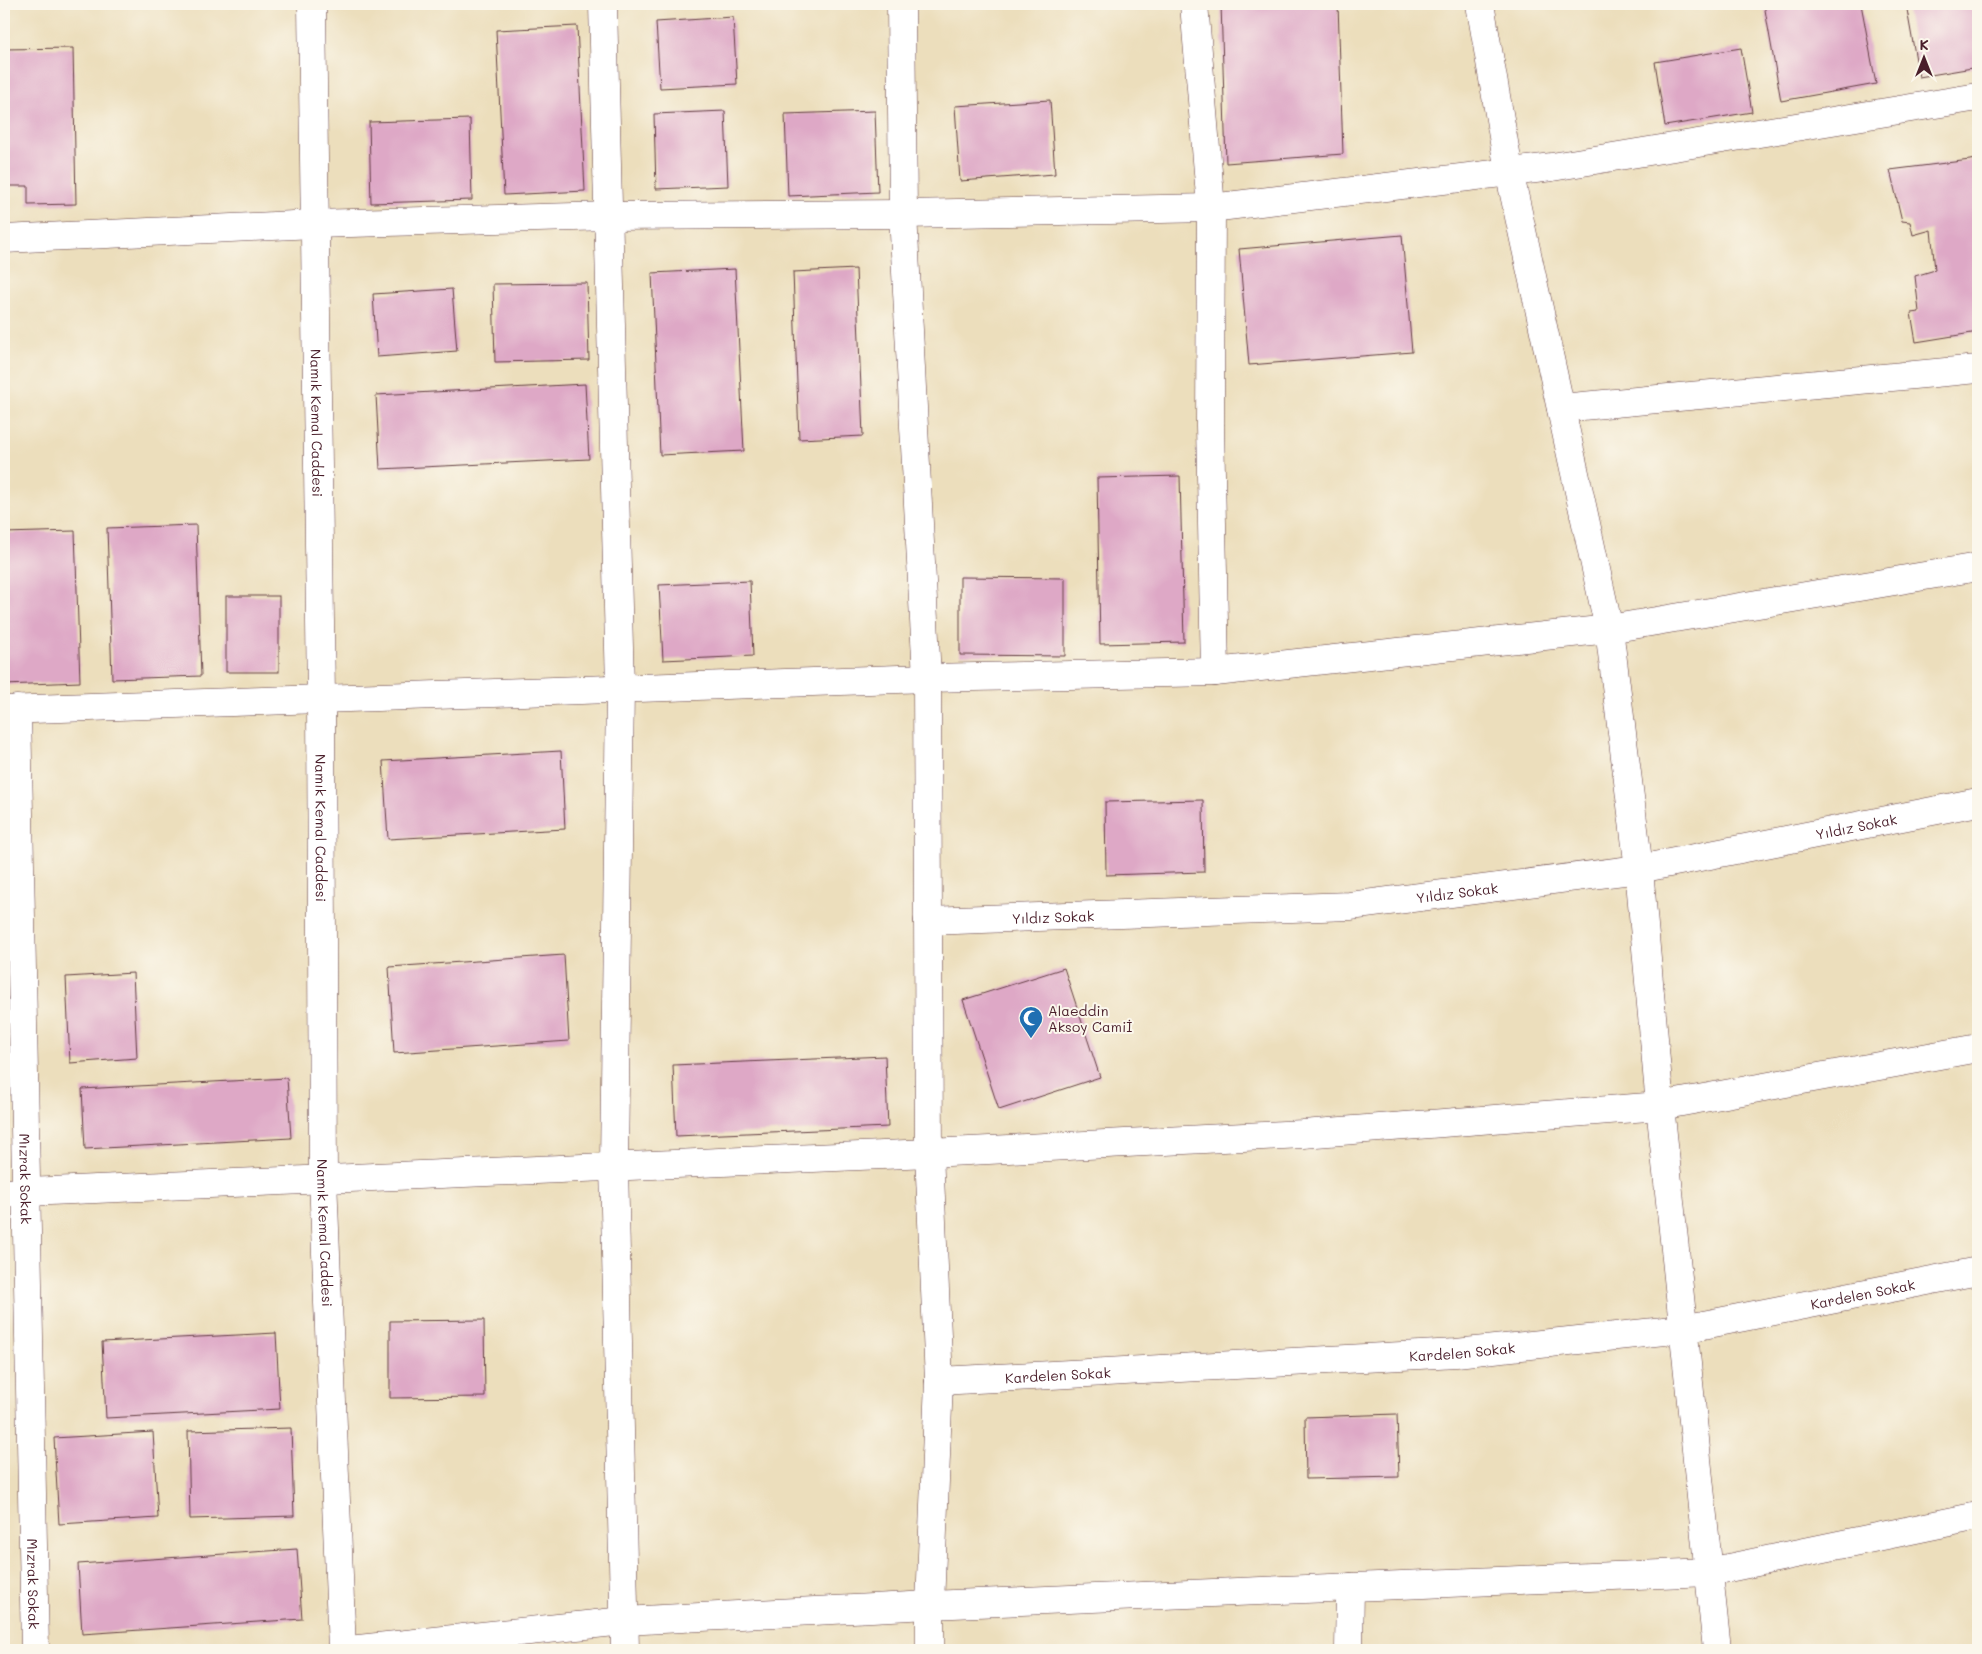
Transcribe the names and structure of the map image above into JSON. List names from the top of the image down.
{
  "streets": {
    "street": [
      "Namık Kemal Caddesi",
      "Yıldız Sokak",
      "Mızrak Sokak",
      "Kardelen Sokak"
    ]
  },
  "places": {
    "mosque": ["Alaeddin Aksoy Camiİ"]
  },
  "north": "top"
}
